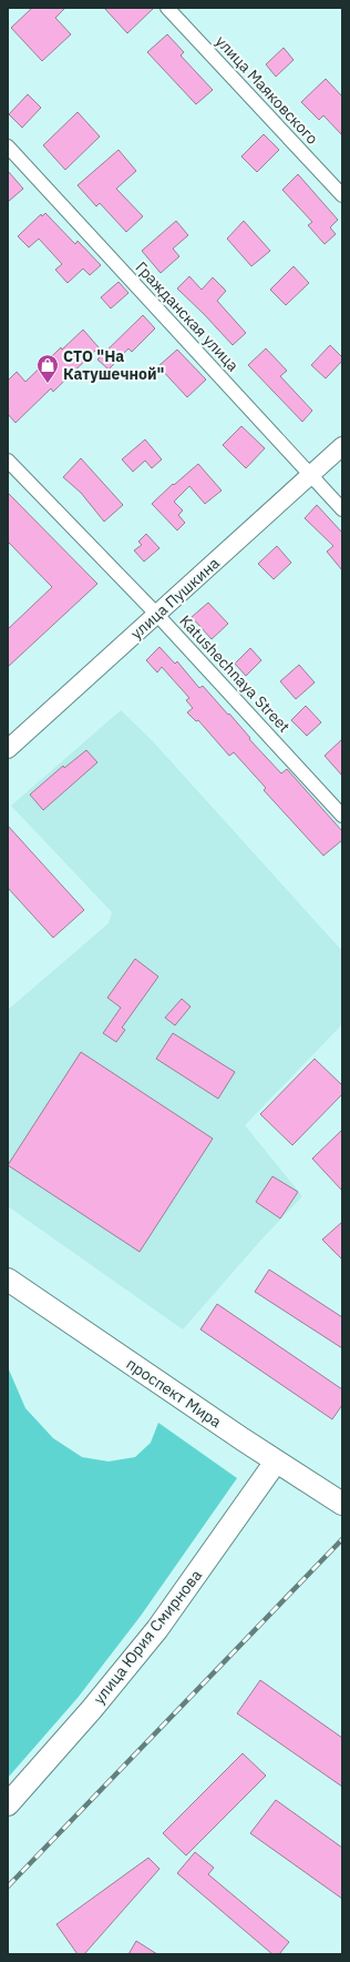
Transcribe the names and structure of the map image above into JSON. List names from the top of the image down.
{
  "streets": {
    "main road": ["проспект Мира", "улица Юрия Смирнова"],
    "street": [
      "улица Маяковского",
      "Гражданская улица",
      "улица Пушкина",
      "Katushechnaya Street"
    ]
  },
  "crossings": [
    ["Гражданская улица", "улица Пушкина"],
    ["улица Пушкина", "Katushechnaya Street"],
    ["проспект Мира", "улица Юрия Смирнова"]
  ],
  "places": {
    "shop": ["СТО \"На Катушечной\""]
  }
}
